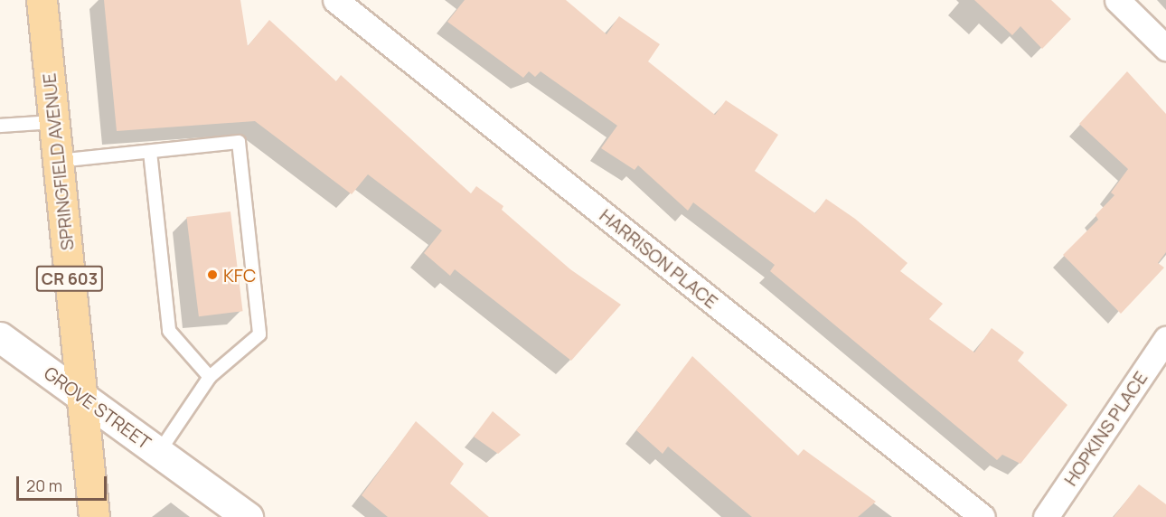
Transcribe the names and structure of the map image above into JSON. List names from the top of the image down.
{
  "streets": {
    "main road": ["SPRINGFIELD AVENUE", "CR 603", "GROVE STREET"],
    "street": ["HARRISON PLACE", "HOPKINS PLACE"]
  },
  "crossings": [
    ["SPRINGFIELD AVENUE", "GROVE STREET"]
  ],
  "places": ["KFC"],
  "scale_bar": "20 m"
}
